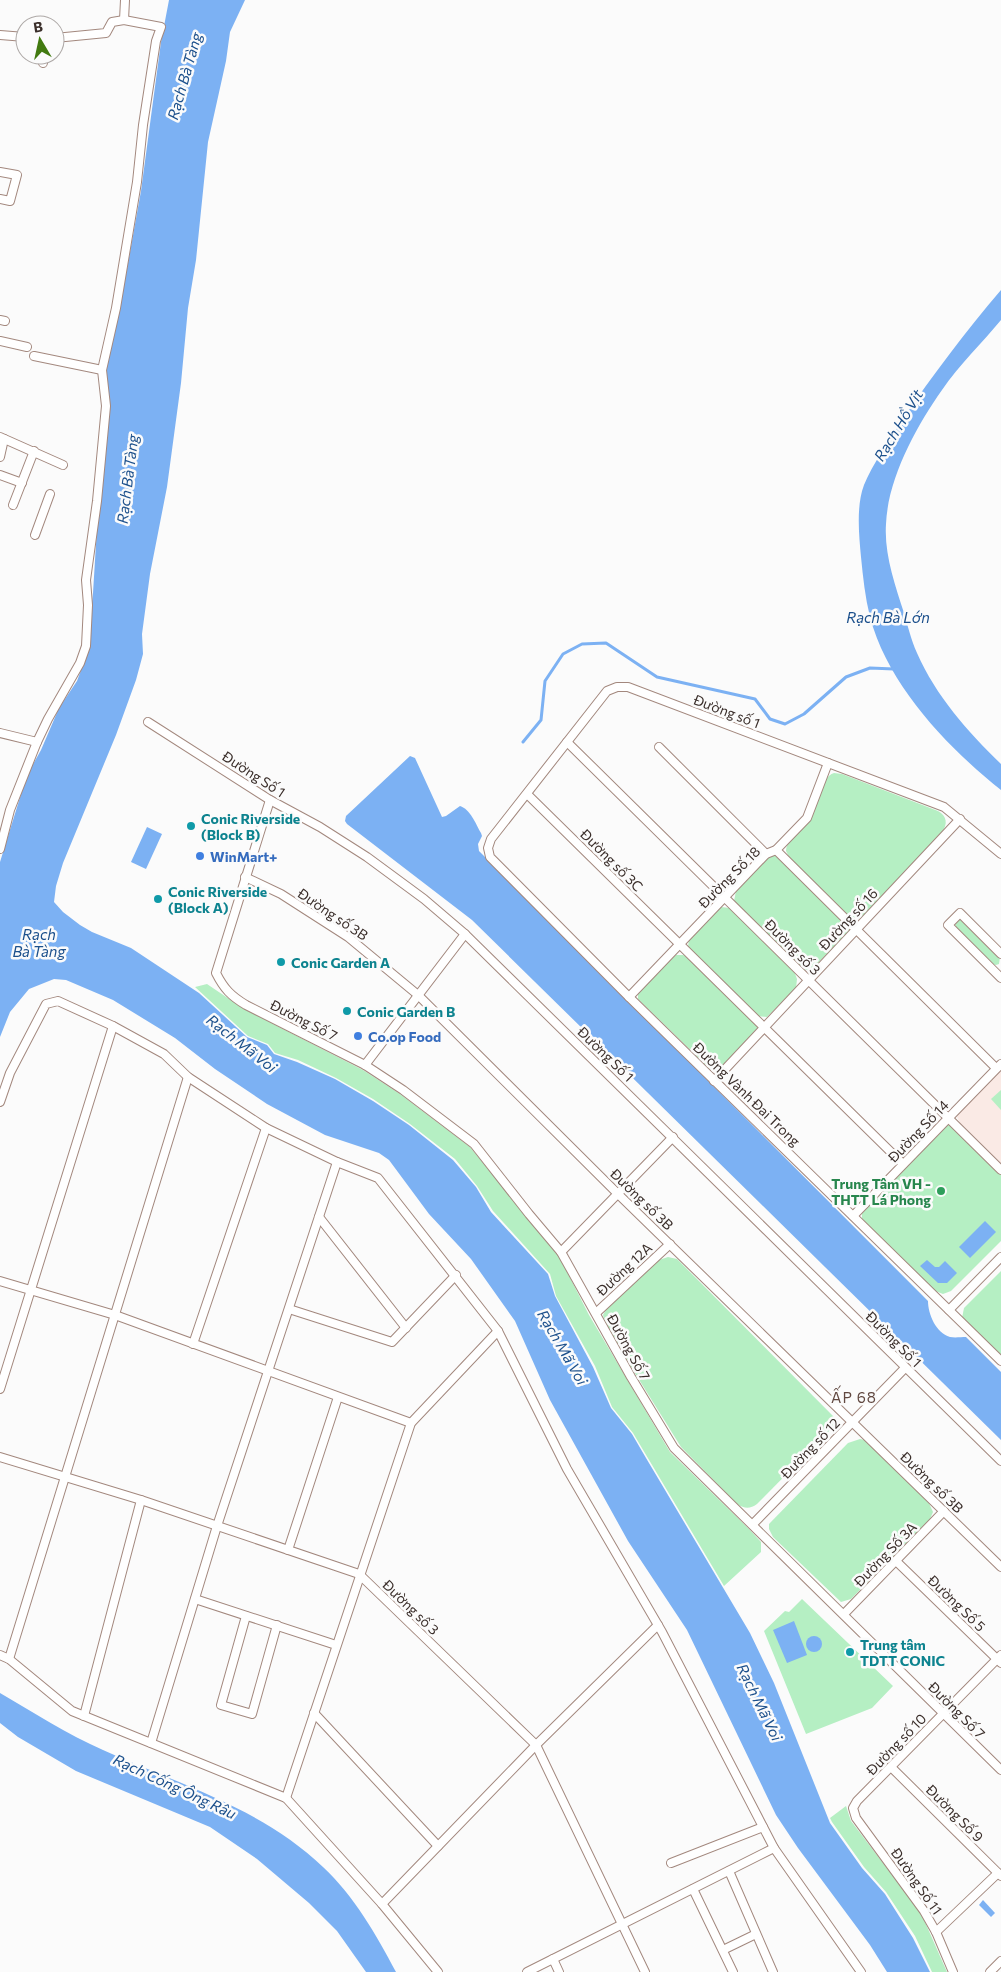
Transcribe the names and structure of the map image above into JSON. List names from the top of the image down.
{
  "streets": {
    "street": [
      "Đường số 1",
      "Đường Số 1",
      "Đường số 3C",
      "Đường Số 18",
      "Đường số 3B",
      "Đường số 16",
      "Đường số 3",
      "Đường Số 7",
      "Đường Vành Đai Trong",
      "Đường Số 14",
      "Đường 12A",
      "Đường số 12",
      "Đường Số 3A",
      "Đường Số 5",
      "Đường số 10",
      "Đường Số 9",
      "Đường Số 11"
    ]
  },
  "crossings": [
    ["Đường số 1", "Đường số 3C"],
    ["Đường số 1", "Đường Số 18"],
    ["Đường số 1", "Đường số 16"],
    ["Đường số 1", "Đường số 3"],
    ["Đường số 1", "Đường Vành Đai Trong"],
    ["Đường Số 1", "Đường số 12"],
    ["Đường số 3C", "Đường Số 18"],
    ["Đường Số 18", "Đường số 3"],
    ["Đường Số 18", "Đường Vành Đai Trong"],
    ["Đường số 3B", "Đường Số 7"],
    ["Đường số 3B", "Đường 12A"],
    ["Đường số 3B", "Đường số 12"],
    ["Đường số 3B", "Đường Số 3A"],
    ["Đường số 16", "Đường số 3"],
    ["Đường số 16", "Đường Vành Đai Trong"],
    ["Đường số 3", "Đường Số 14"],
    ["Đường Số 7", "Đường 12A"],
    ["Đường Số 7", "Đường số 12"],
    ["Đường Số 7", "Đường Số 3A"],
    ["Đường Số 7", "Đường số 10"],
    ["Đường Vành Đai Trong", "Đường Số 14"],
    ["Đường Số 3A", "Đường Số 5"],
    ["Đường Số 5", "Đường số 10"],
    ["Đường số 10", "Đường Số 9"],
    ["Đường số 10", "Đường Số 11"]
  ],
  "districts": ["ẤP 68"],
  "water": [
    "Rạch Bà Tàng",
    "Rạch Hồ Vịt",
    "Rạch Bà Lớn",
    "Rạch Mã Voi",
    "Rạch Cống Ông Râu"
  ],
  "places": [
    "Conic Riverside (Block B)",
    "WinMart+",
    "Conic Riverside (Block A)",
    "Conic Garden A",
    "Conic Garden B",
    "Co.op Food",
    "Trung Tâm VH - THTT Lá Phong",
    "Trung tâm TDTT CONIC"
  ],
  "north": "top"
}
